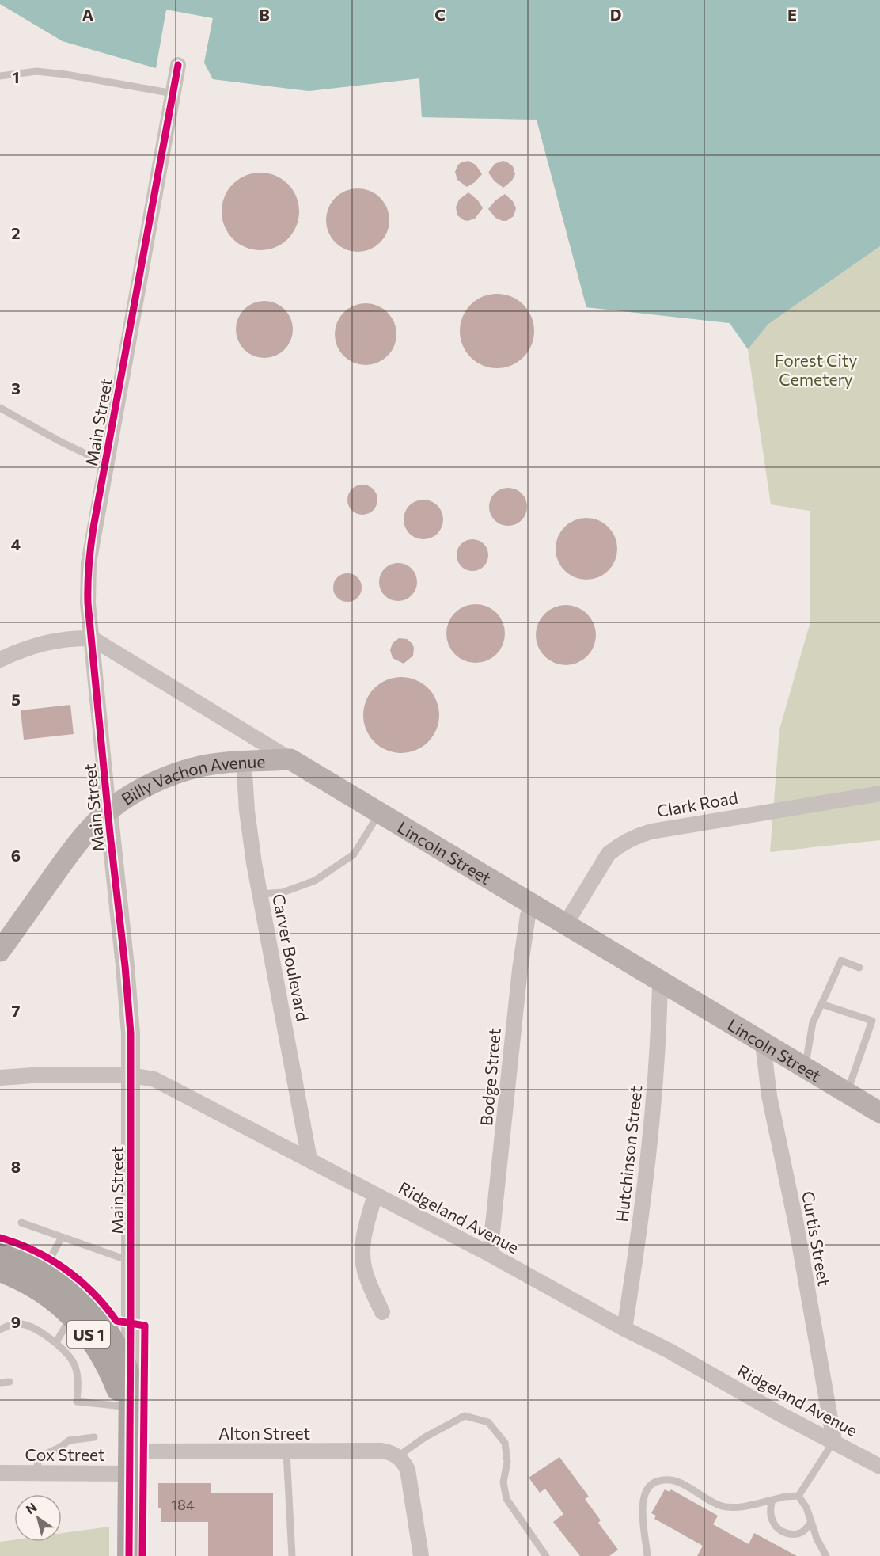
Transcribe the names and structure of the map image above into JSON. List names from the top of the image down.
{
  "streets": {
    "main road": [
      "Main Street",
      "Billy Vachon Avenue",
      "Lincoln Street",
      "US 1"
    ],
    "street": [
      "Clark Road",
      "Carver Boulevard",
      "Bodge Street",
      "Hutchinson Street",
      "Ridgeland Avenue",
      "Curtis Street",
      "Alton Street",
      "Cox Street"
    ]
  },
  "crossings": [
    ["Main Street", "Billy Vachon Avenue"],
    ["Main Street", "Lincoln Street"],
    ["Main Street", "Ridgeland Avenue"],
    ["Main Street", "US 1"],
    ["Main Street", "Alton Street"],
    ["Main Street", "Cox Street"],
    ["Billy Vachon Avenue", "Lincoln Street"],
    ["Billy Vachon Avenue", "Carver Boulevard"],
    ["Clark Road", "Lincoln Street"],
    ["Lincoln Street", "Bodge Street"],
    ["Lincoln Street", "Hutchinson Street"],
    ["Lincoln Street", "Curtis Street"],
    ["Carver Boulevard", "Ridgeland Avenue"],
    ["Bodge Street", "Ridgeland Avenue"],
    ["Hutchinson Street", "Ridgeland Avenue"],
    ["Ridgeland Avenue", "Curtis Street"],
    ["US 1", "Alton Street"],
    ["US 1", "Cox Street"],
    ["Alton Street", "Cox Street"]
  ],
  "parks": ["Forest City Cemetery"],
  "house_numbers": ["184"],
  "north": "top left",
  "grid": {
    "columns": [
      "A",
      "B",
      "C",
      "D",
      "E"
    ],
    "rows": [
      "1",
      "2",
      "3",
      "4",
      "5",
      "6",
      "7",
      "8",
      "9"
    ]
  }
}
